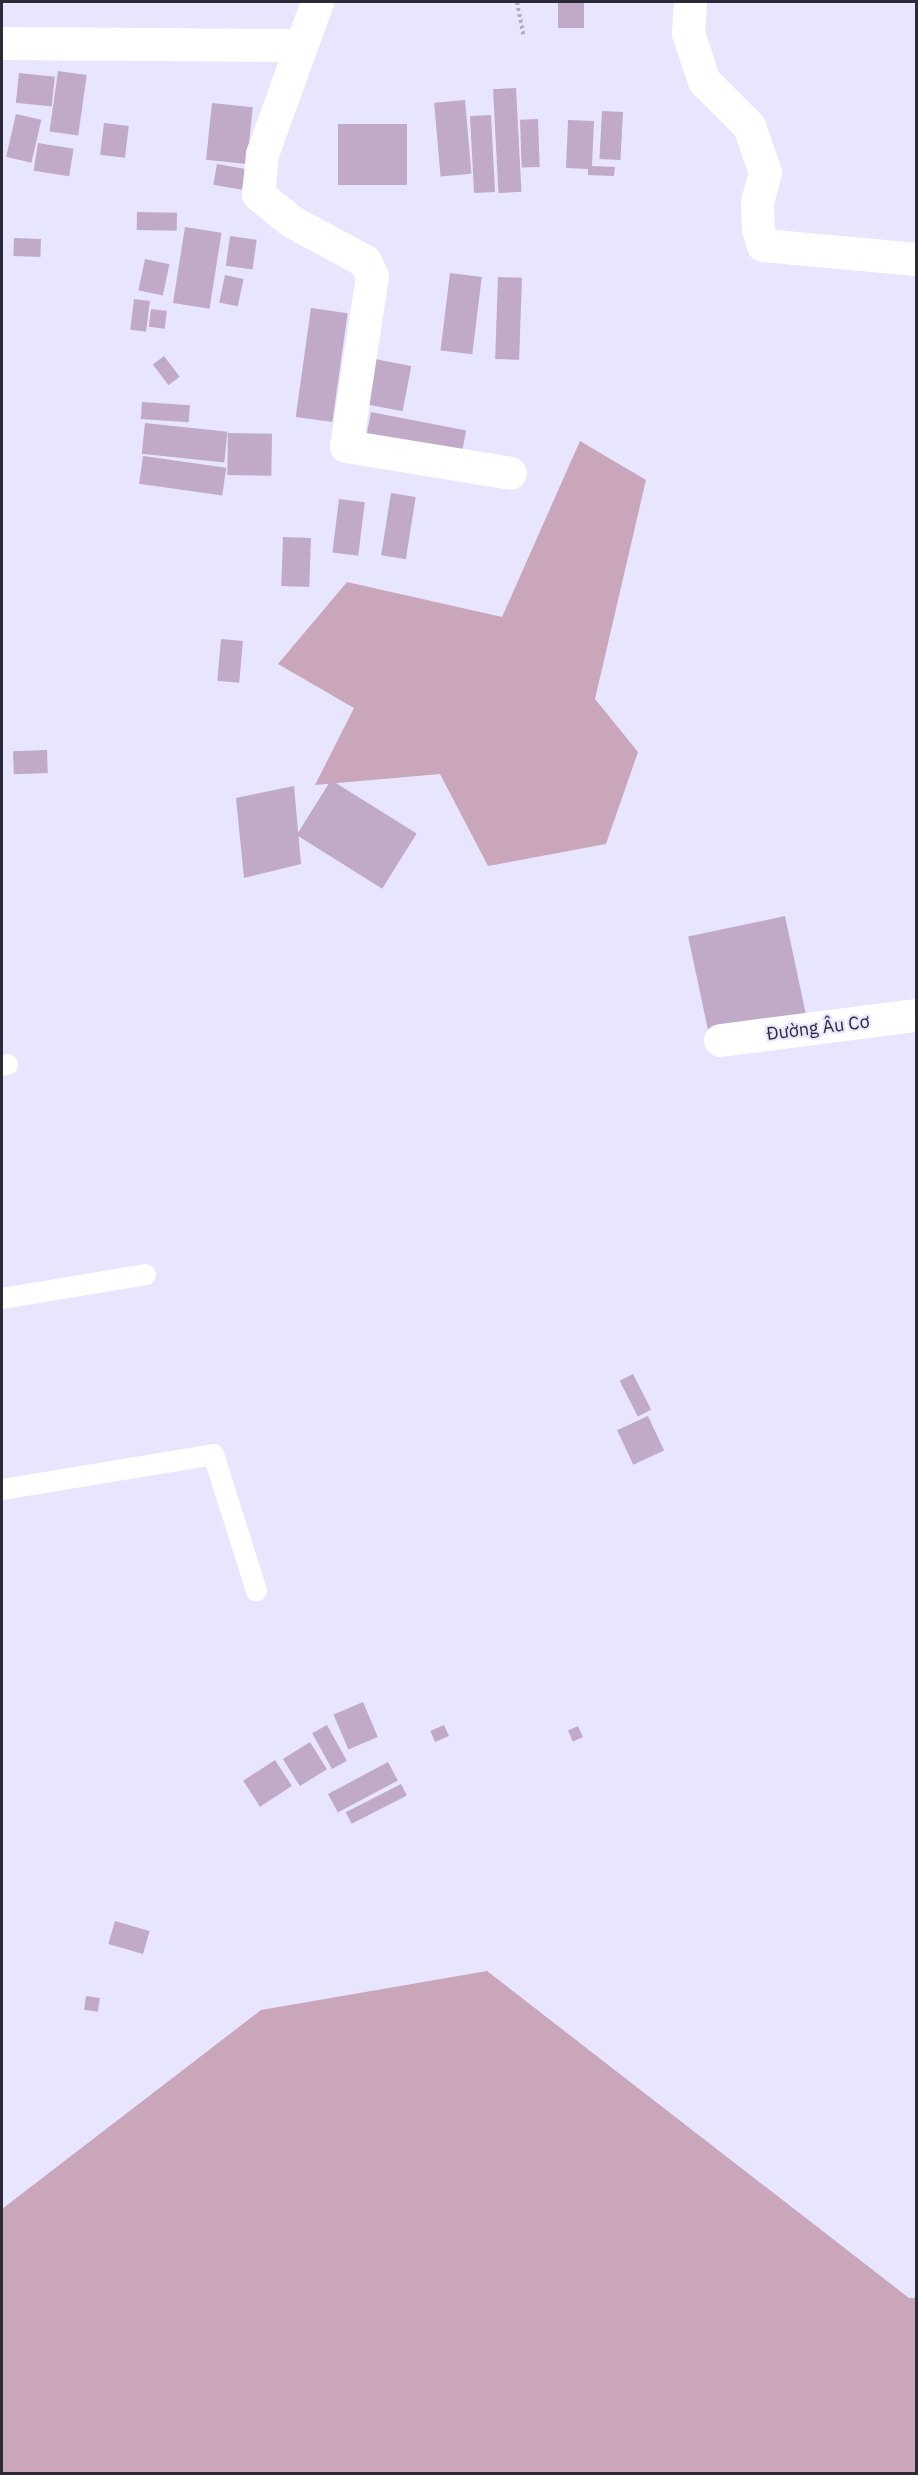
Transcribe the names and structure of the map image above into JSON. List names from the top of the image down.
{
  "streets": {
    "street": ["Đường Âu Cơ"]
  }
}
